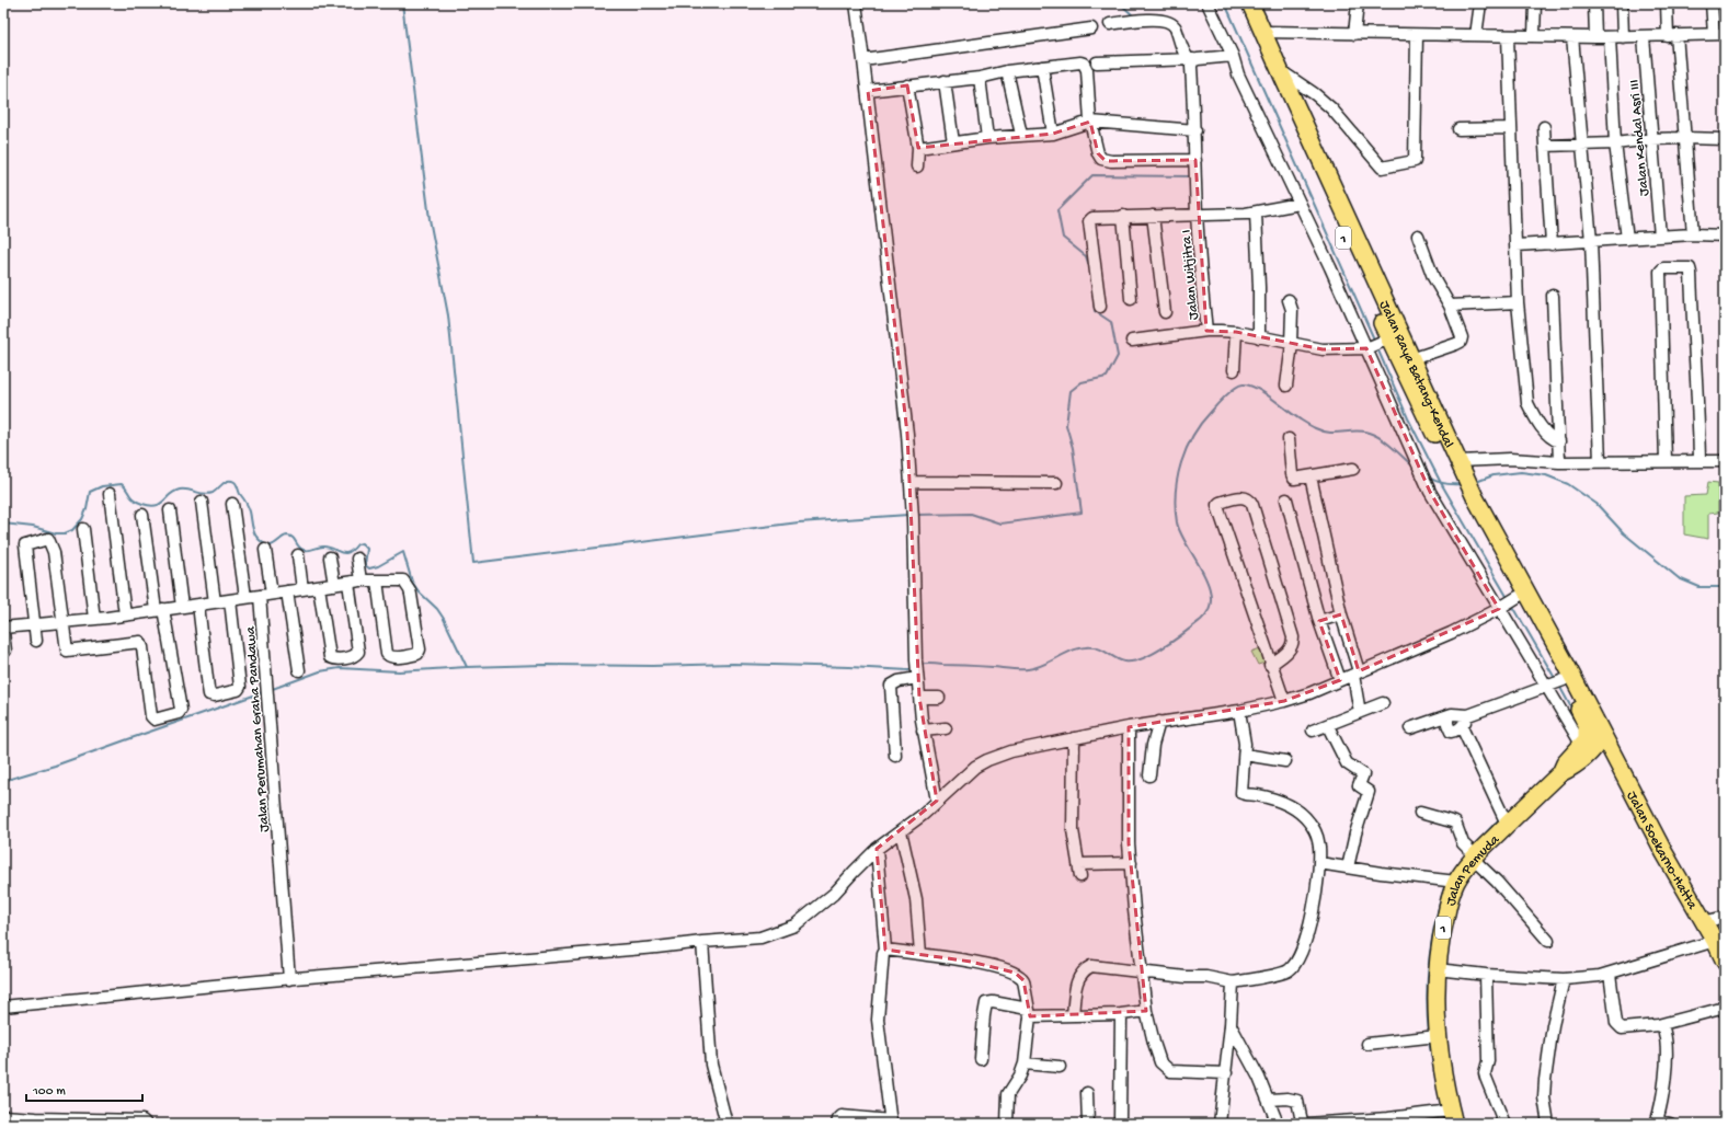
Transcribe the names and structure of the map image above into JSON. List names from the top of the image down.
{
  "streets": {
    "highway": [
      "1",
      "Jalan Raya Batang-Kendal",
      "Jalan Soekarno-Hatta",
      "Jalan Pemuda"
    ],
    "street": ["Jalan Kendal Asri III", "Jalan Witjitra I", "Jalan Perumahan Graha Pandawa"]
  },
  "crossings": [
    ["Jalan Raya Batang-Kendal", "Jalan Soekarno-Hatta"],
    ["Jalan Raya Batang-Kendal", "Jalan Pemuda"],
    ["Jalan Soekarno-Hatta", "Jalan Pemuda"]
  ],
  "scale_bar": "100 m"
}
